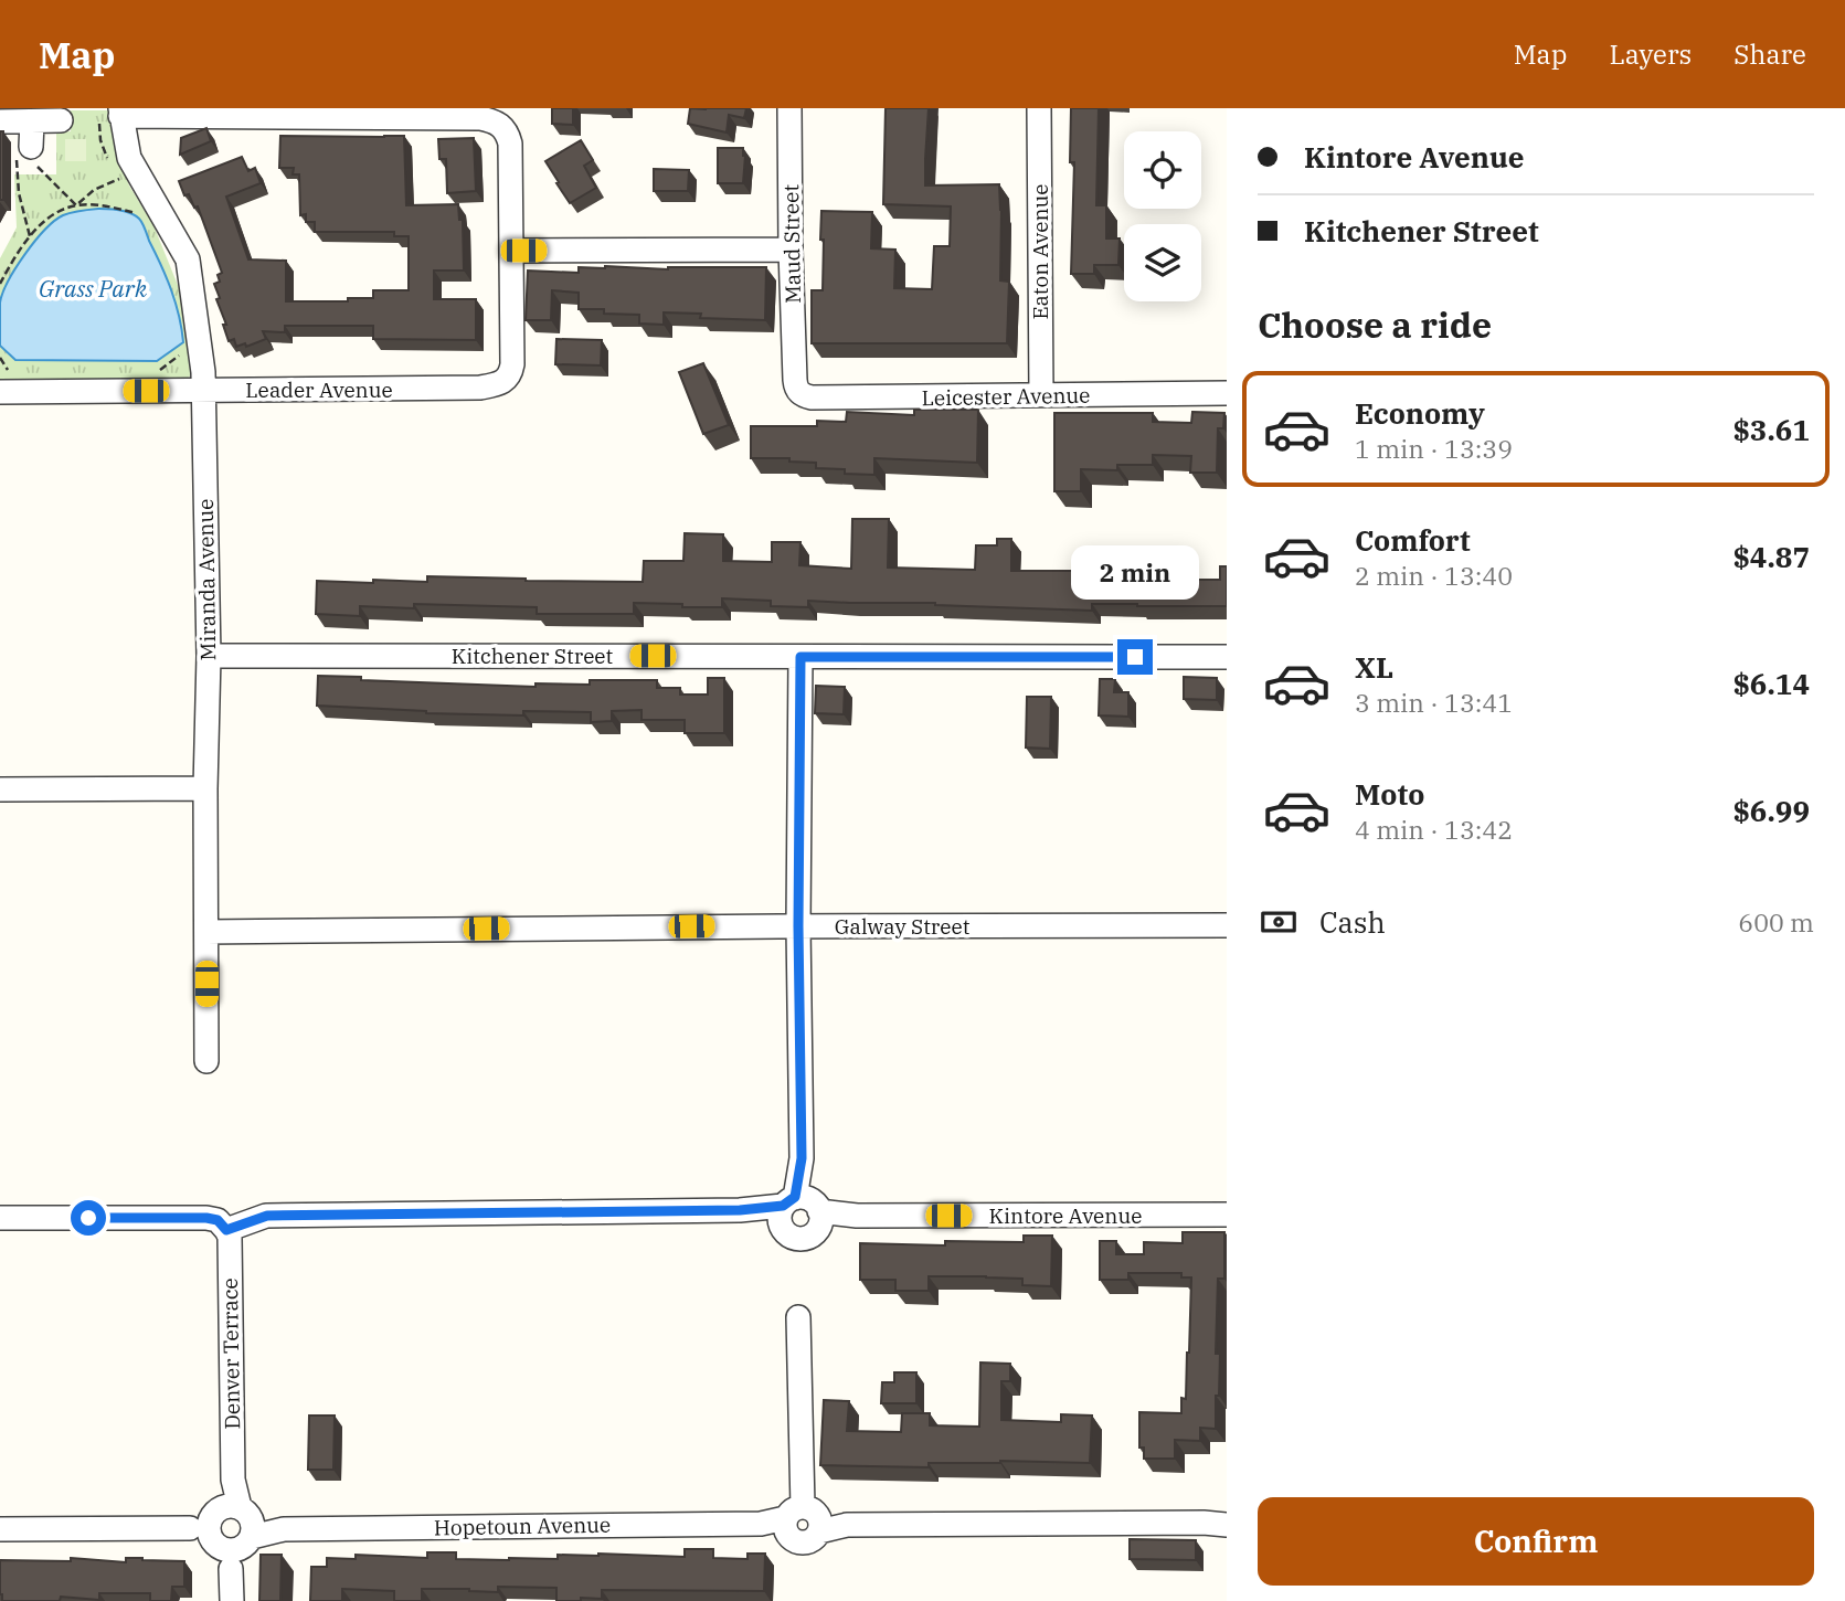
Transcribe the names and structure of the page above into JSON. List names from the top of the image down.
{
  "streets": {
    "street": [
      "Maud Street",
      "Eaton Avenue",
      "Leader Avenue",
      "Leicester Avenue",
      "Miranda Avenue",
      "Kitchener Street",
      "Galway Street",
      "Kintore Avenue",
      "Denver Terrace",
      "Hopetoun Avenue"
    ]
  },
  "crossings": [
    ["Maud Street", "Leicester Avenue"],
    ["Eaton Avenue", "Leicester Avenue"],
    ["Leader Avenue", "Miranda Avenue"],
    ["Miranda Avenue", "Kitchener Street"],
    ["Miranda Avenue", "Galway Street"],
    ["Kintore Avenue", "Denver Terrace"],
    ["Denver Terrace", "Hopetoun Avenue"]
  ],
  "water": ["Grass Park"],
  "page": {
    "header": "Map",
    "nav": ["Map", "Layers", "Share"],
    "banner": ["Kintore Avenue", "Kitchener Street"],
    "heading": "Choose a ride",
    "list": [
      {
        "name": "Economy",
        "note": "1 min · 13:39",
        "value": "$3.61"
      },
      {
        "name": "Comfort",
        "note": "2 min · 13:40",
        "value": "$4.87"
      },
      {
        "name": "XL",
        "note": "3 min · 13:41",
        "value": "$6.14"
      },
      {
        "name": "Moto",
        "note": "4 min · 13:42",
        "value": "$6.99"
      }
    ],
    "bubble": "2 min",
    "pay": ["Cash", "600 m"],
    "buttons": "Confirm"
  }
}
